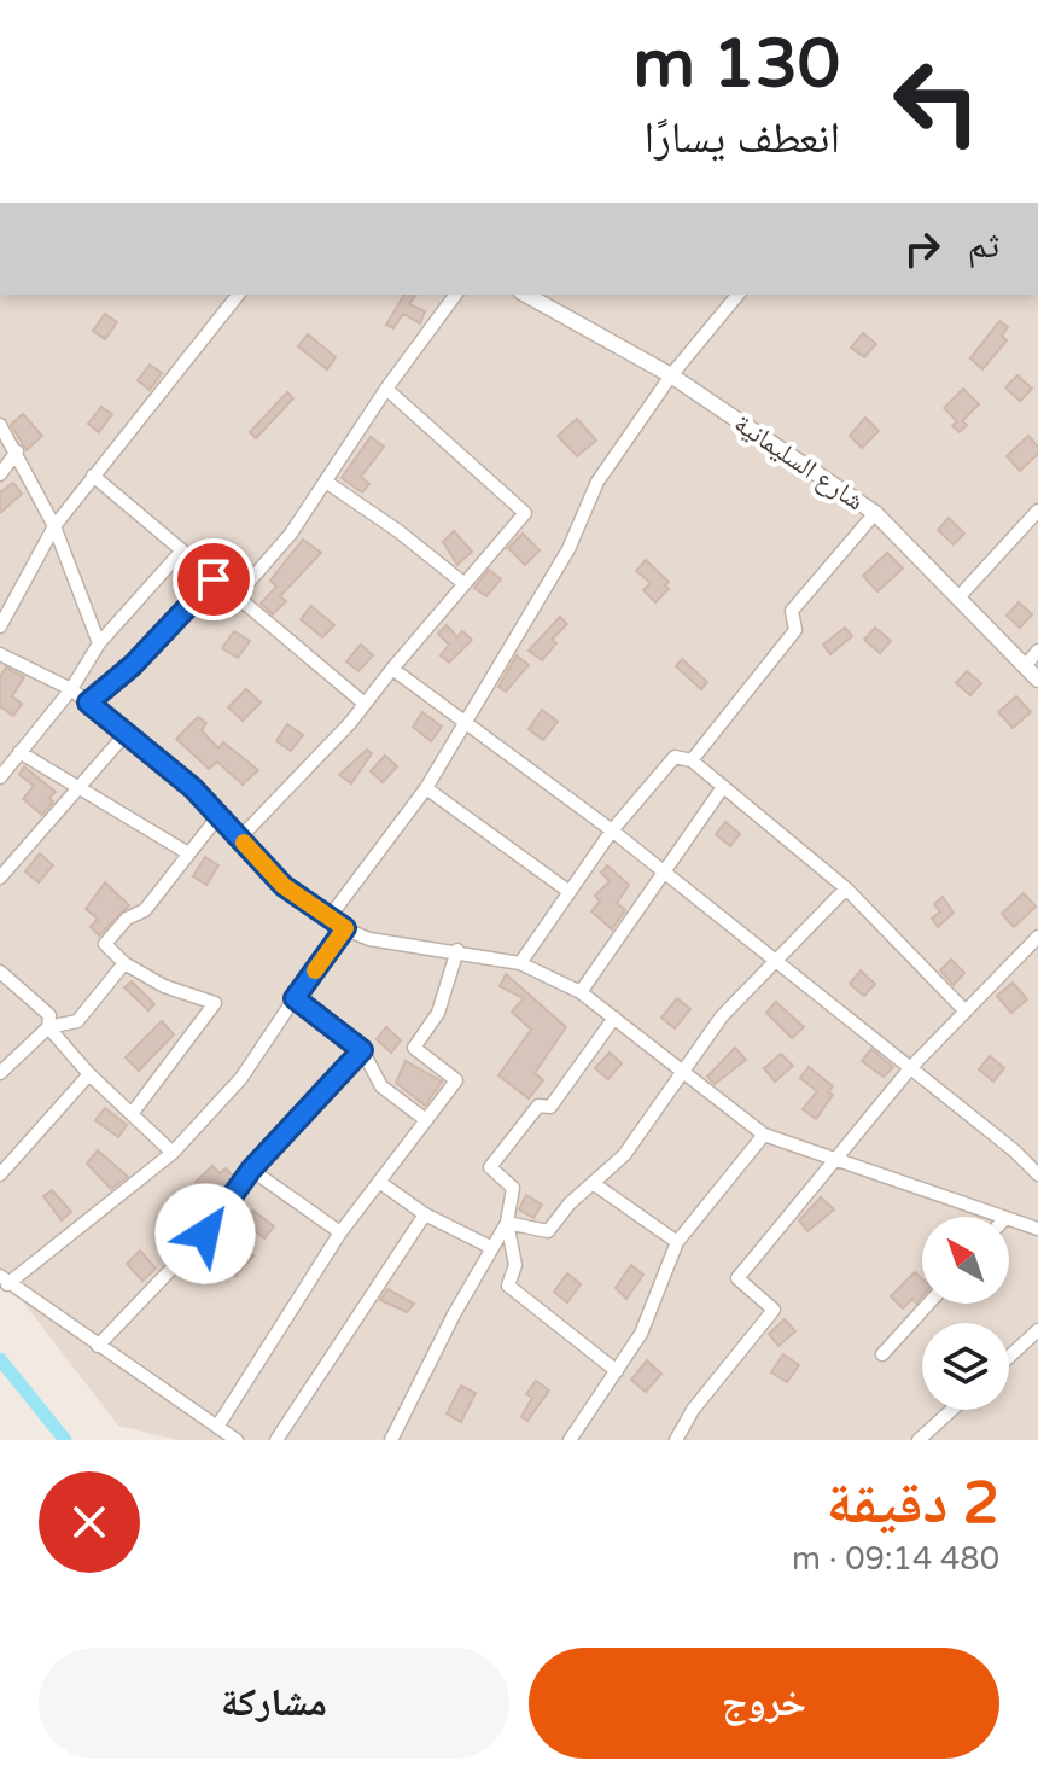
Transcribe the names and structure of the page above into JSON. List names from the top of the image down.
{
  "streets": {
    "street": ["شارع السليمانية"]
  },
  "north": "top left",
  "page": {
    "turn": ["130 m", "انعطف يسارًا"],
    "then": "ثم",
    "heading": ["2 دقيقة", "480 m · 09:14"],
    "buttons": ["خروج", "مشاركة"]
  }
}
